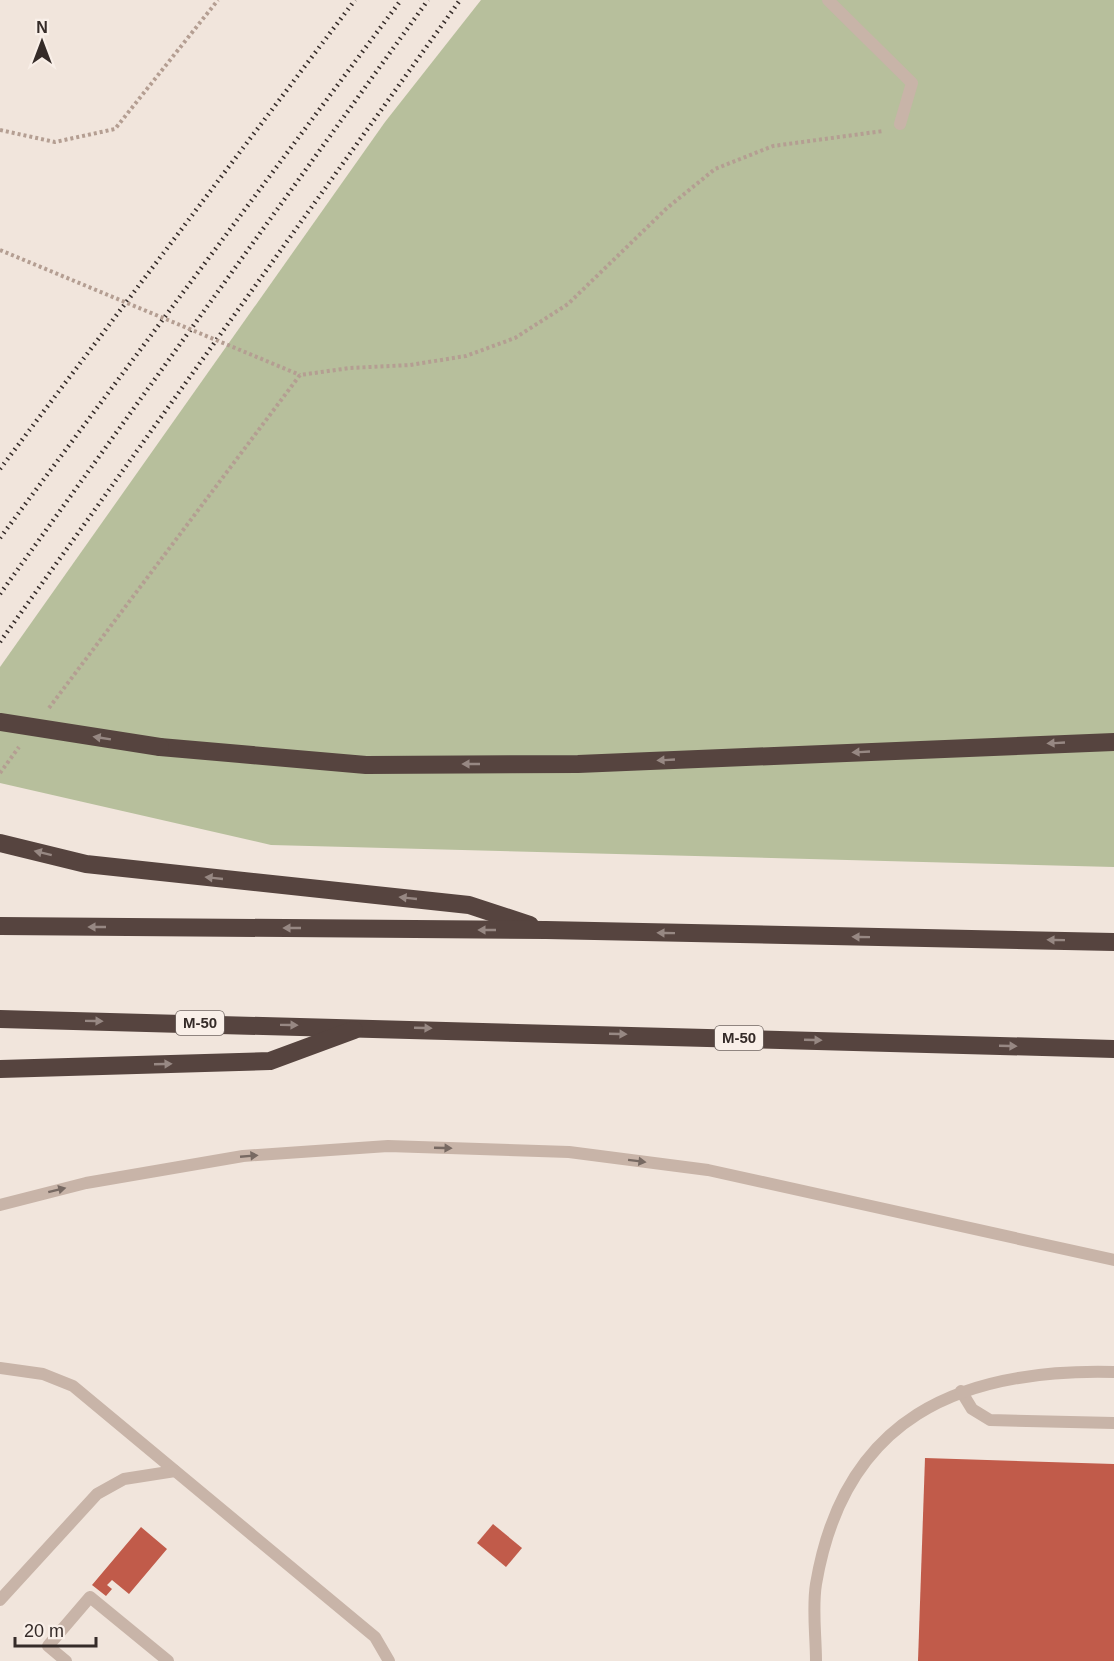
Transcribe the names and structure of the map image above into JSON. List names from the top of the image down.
{
  "streets": {
    "highway": ["M-50"]
  },
  "scale_bar": "20 m",
  "north": "top"
}
